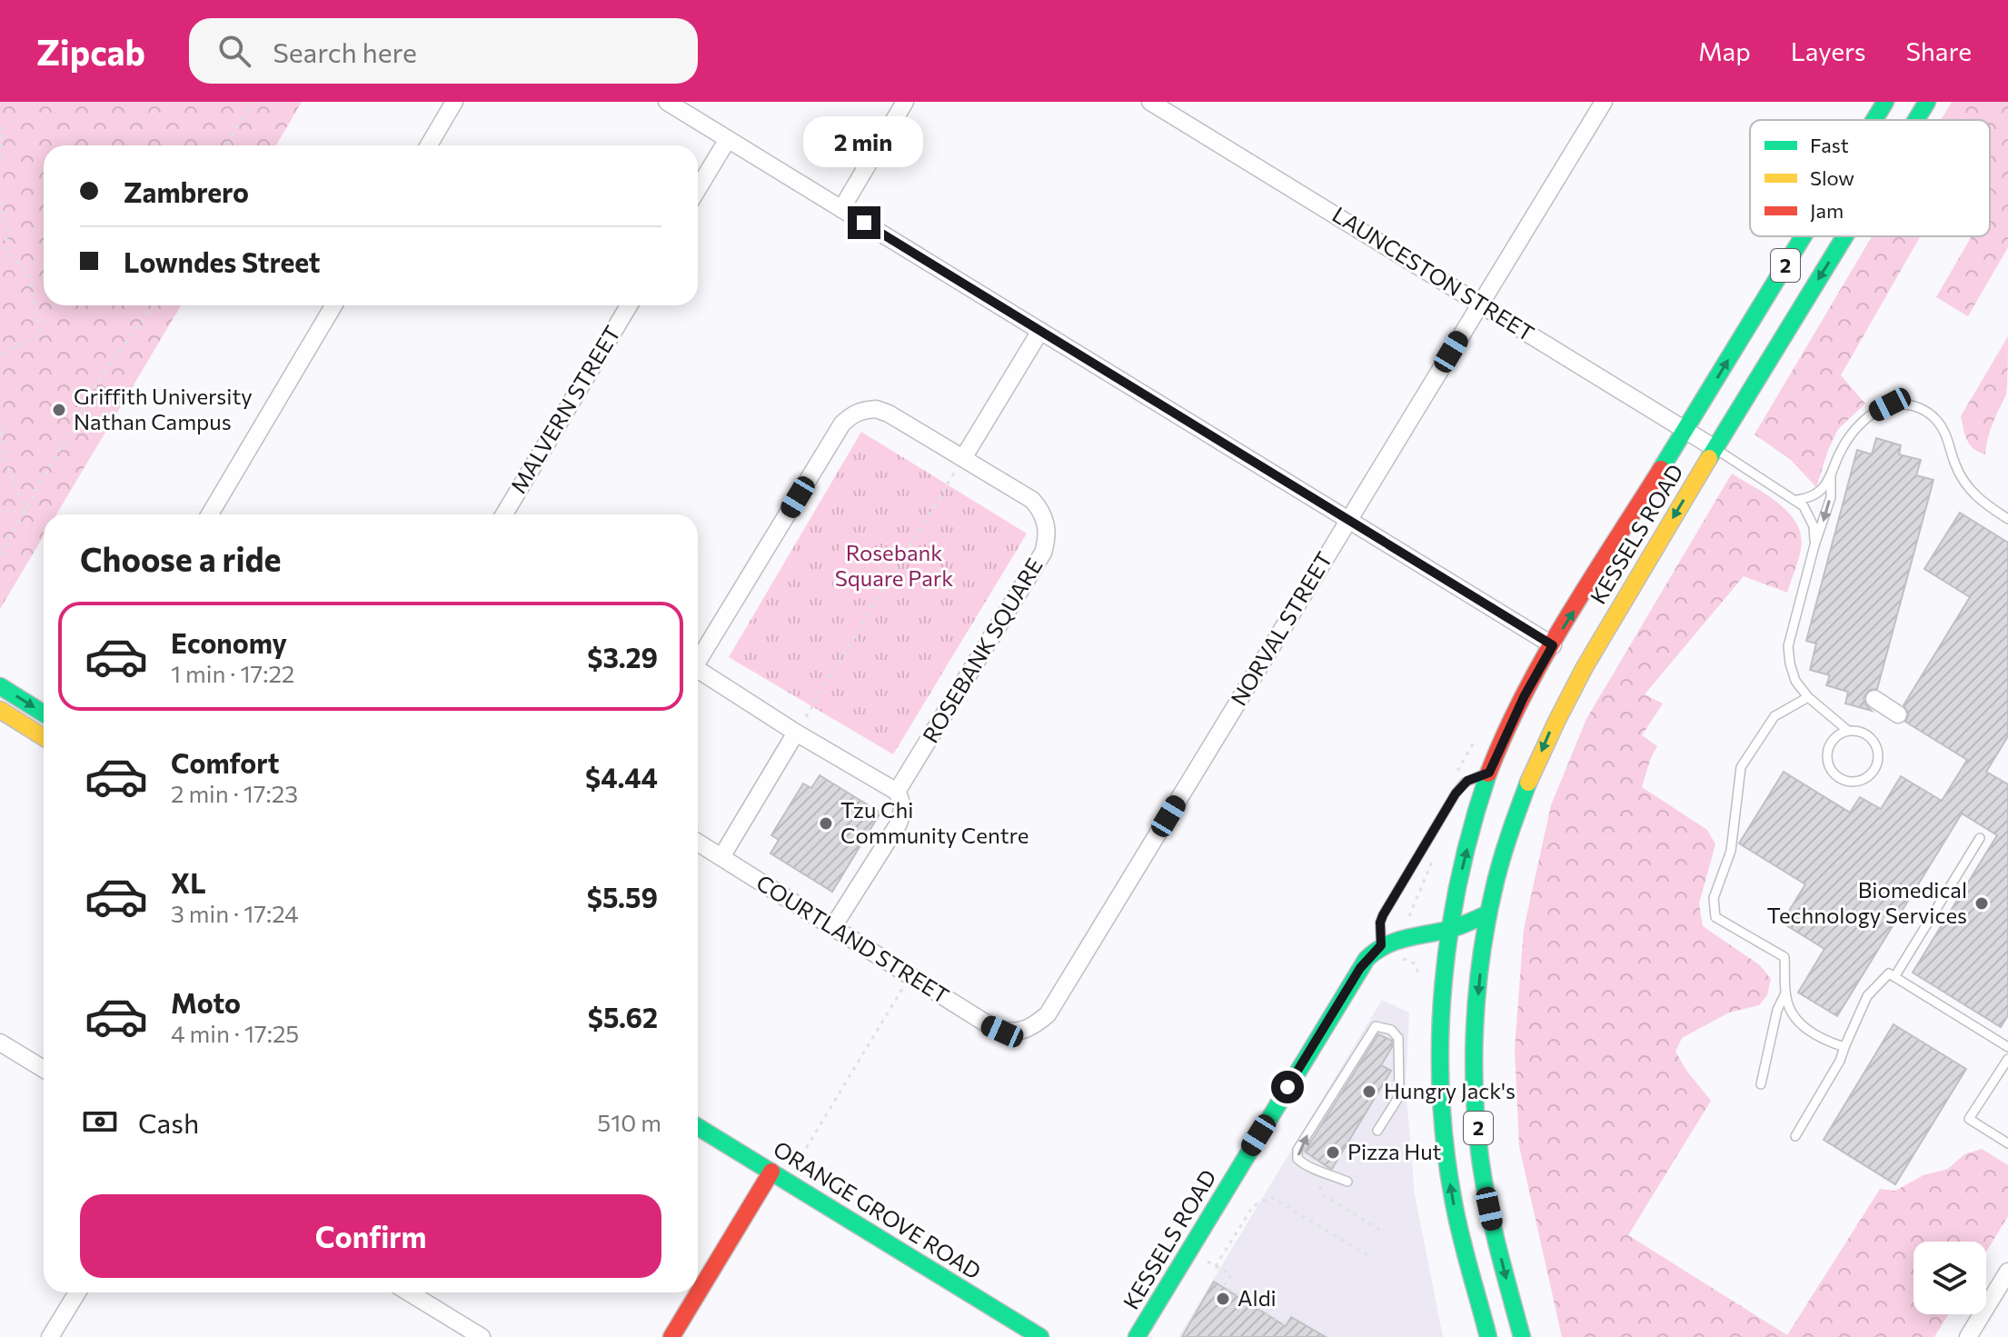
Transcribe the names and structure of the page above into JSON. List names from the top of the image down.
{
  "streets": {
    "main road": ["2", "KESSELS ROAD", "ORANGE GROVE ROAD"],
    "street": [
      "LAUNCESTON STREET",
      "MALVERN STREET",
      "NORVAL STREET",
      "ROSEBANK SQUARE",
      "COURTLAND STREET"
    ]
  },
  "crossings": [
    ["2", "KESSELS ROAD"],
    ["LAUNCESTON STREET", "KESSELS ROAD"],
    ["LAUNCESTON STREET", "NORVAL STREET"],
    ["NORVAL STREET", "COURTLAND STREET"]
  ],
  "parks": ["Rosebank Square Park"],
  "places": [
    "Griffith University Nathan Campus",
    "Tzu Chi Community Centre",
    "Biomedical Technology Services",
    "Hungry Jack's",
    "Pizza Hut",
    "Aldi"
  ],
  "legend": ["Fast", "Slow", "Jam"],
  "page": {
    "header": "Zipcab",
    "search": "Search here",
    "nav": ["Map", "Layers", "Share"],
    "bubble": "2 min",
    "banner": ["Zambrero", "Lowndes Street"],
    "heading": "Choose a ride",
    "list": [
      {
        "name": "Economy",
        "note": "1 min · 17:22",
        "value": "$3.29"
      },
      {
        "name": "Comfort",
        "note": "2 min · 17:23",
        "value": "$4.44"
      },
      {
        "name": "XL",
        "note": "3 min · 17:24",
        "value": "$5.59"
      },
      {
        "name": "Moto",
        "note": "4 min · 17:25",
        "value": "$5.62"
      }
    ],
    "pay": ["Cash", "510 m"],
    "buttons": "Confirm"
  }
}
